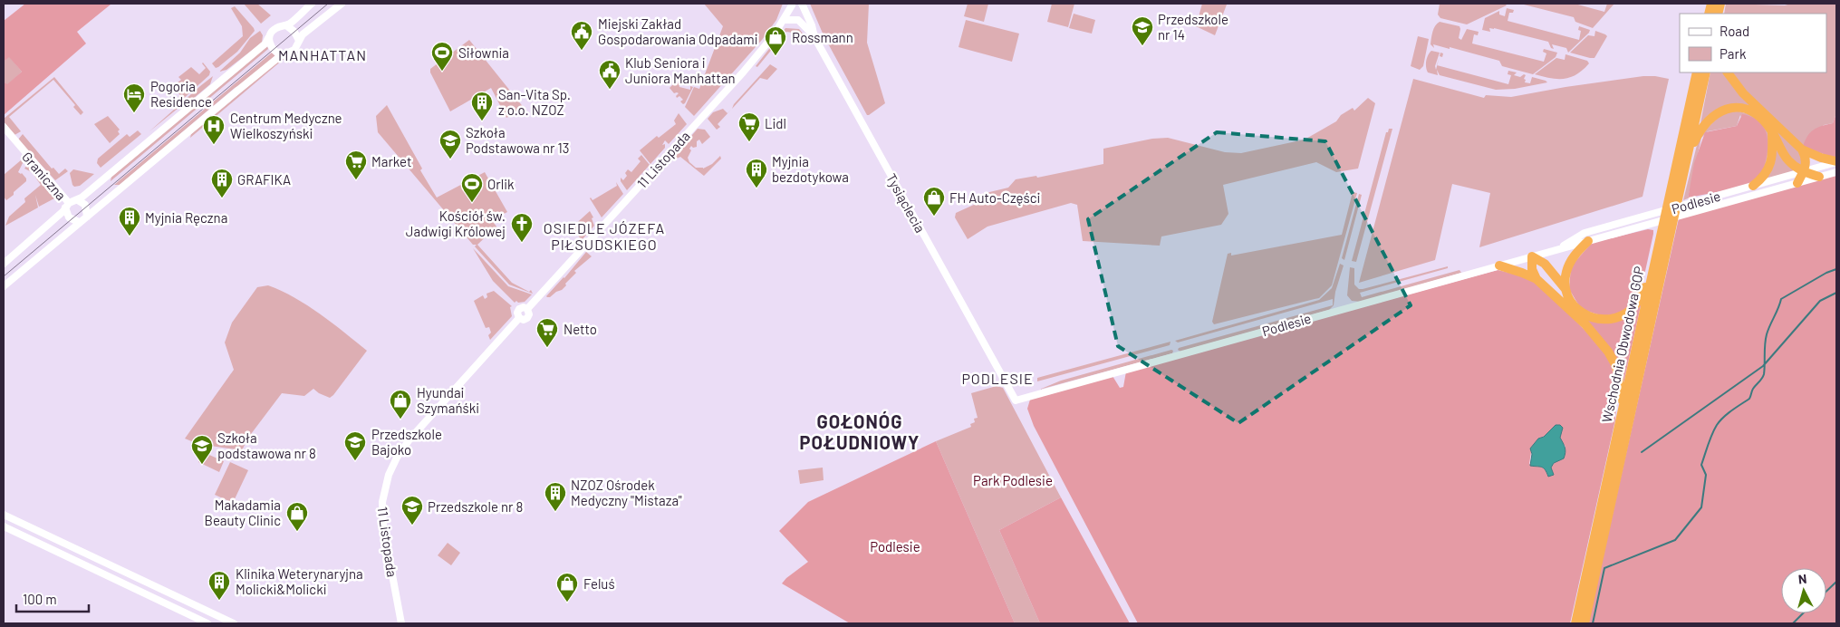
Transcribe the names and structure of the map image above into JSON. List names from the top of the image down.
{
  "streets": {
    "highway": ["Wschodnia Obwodowa GOP"],
    "street": [
      "11 Listopada",
      "Graniczna",
      "Podlesie",
      "Tysiąclecia"
    ]
  },
  "crossings": [
    ["Podlesie", "Tysiąclecia"]
  ],
  "districts": [
    "MANHATTAN",
    "OSIEDLE JÓZEFA PIŁSUDSKIEGO",
    "PODLESIE",
    "GOŁONÓG POŁUDNIOWY"
  ],
  "parks": ["Park Podlesie", "Podlesie"],
  "places": {
    "school or university": [
      "Przedszkole nr 14",
      "Szkoła Podstawowa nr 13",
      "Przedszkole Bajoko",
      "Szkoła podstawowa nr 8",
      "Przedszkole nr 8"
    ],
    "public building": ["Miejski Zakład Gospodarowania Odpadami", "Klub Seniora i Juniora Manhattan"],
    "shop": [
      "Rossmann",
      "FH Auto-Części",
      "Hyundai Szymańśki",
      "Makadamia Beauty Clinic",
      "Feluś"
    ],
    "sports": ["Siłownia", "Orlik"],
    "hotel": ["Pogoria Residence"],
    "building": [
      "San-Vita Sp. z o.o. NZOZ",
      "Myjnia bezdotykowa",
      "GRAFIKA",
      "Myjnia Ręczna",
      "NZOZ Ośrodek Medyczny \"Mistaza\"",
      "Klinika Weterynaryjna Molicki&Molicki"
    ],
    "supermarket": ["Lidl", "Market", "Netto"],
    "hospital": ["Centrum Medyczne Wielkoszyński"],
    "church": ["Kościół św. Jadwigi Królowej"]
  },
  "legend": ["Road", "Park"],
  "scale_bar": "100 m",
  "north": "top"
}
